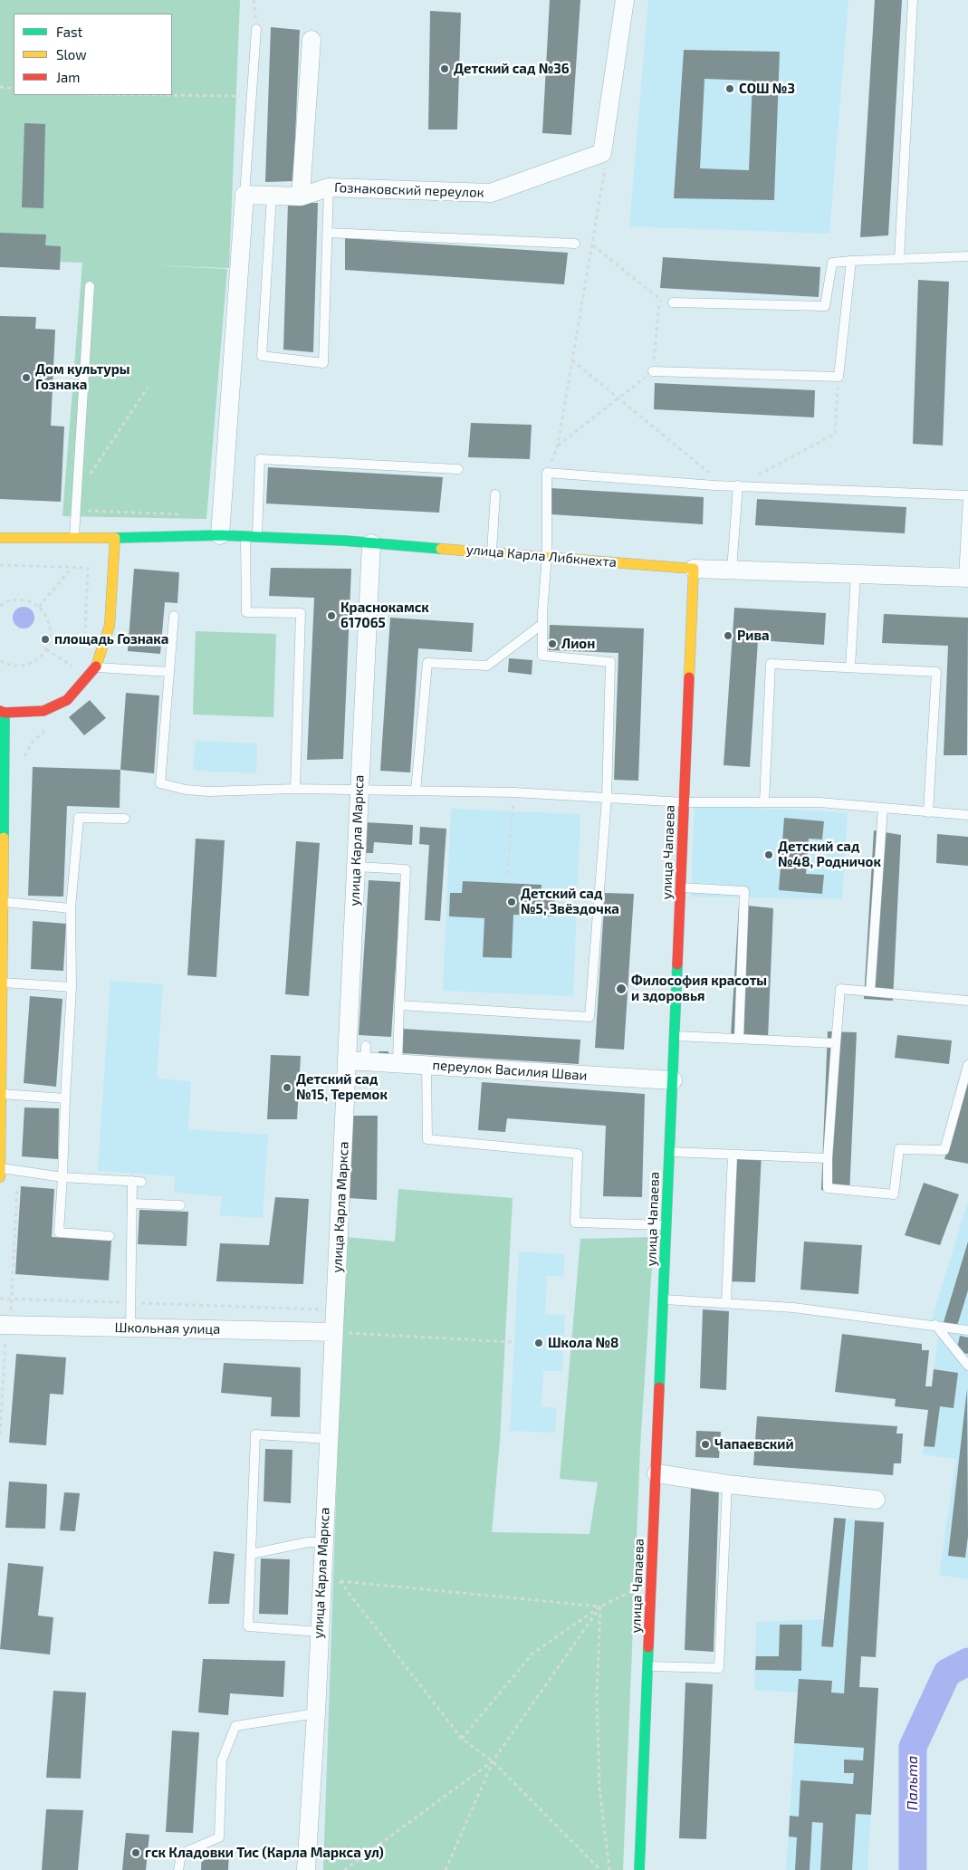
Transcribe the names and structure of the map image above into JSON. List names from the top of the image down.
{
  "streets": {
    "street": [
      "Гознаковский переулок",
      "улица Карла Либкнехта",
      "улица Карла Маркса",
      "улица Чапаева",
      "переулок Василия Шваи",
      "Школьная улица"
    ]
  },
  "crossings": [
    ["улица Карла Либкнехта", "улица Карла Маркса"],
    ["улица Карла Либкнехта", "улица Чапаева"],
    ["улица Карла Маркса", "переулок Василия Шваи"],
    ["улица Карла Маркса", "Школьная улица"],
    ["улица Чапаева", "переулок Василия Шваи"]
  ],
  "water": ["Пальта"],
  "places": [
    "Детский сад №36",
    "СОШ №3",
    "Дом культуры Гознака",
    "Краснокамск 617065",
    "Рива",
    "площадь Гознака",
    "Лион",
    "Детский сад №48, Родничок",
    "Детский сад №5, Звёздочка",
    "Философия красоты и здоровья",
    "Детский сад №15, Теремок",
    "Школа №8",
    "Чапаевский",
    "гск Кладовки Тис (Карла Маркса ул)"
  ],
  "legend": ["Fast", "Slow", "Jam"]
}
